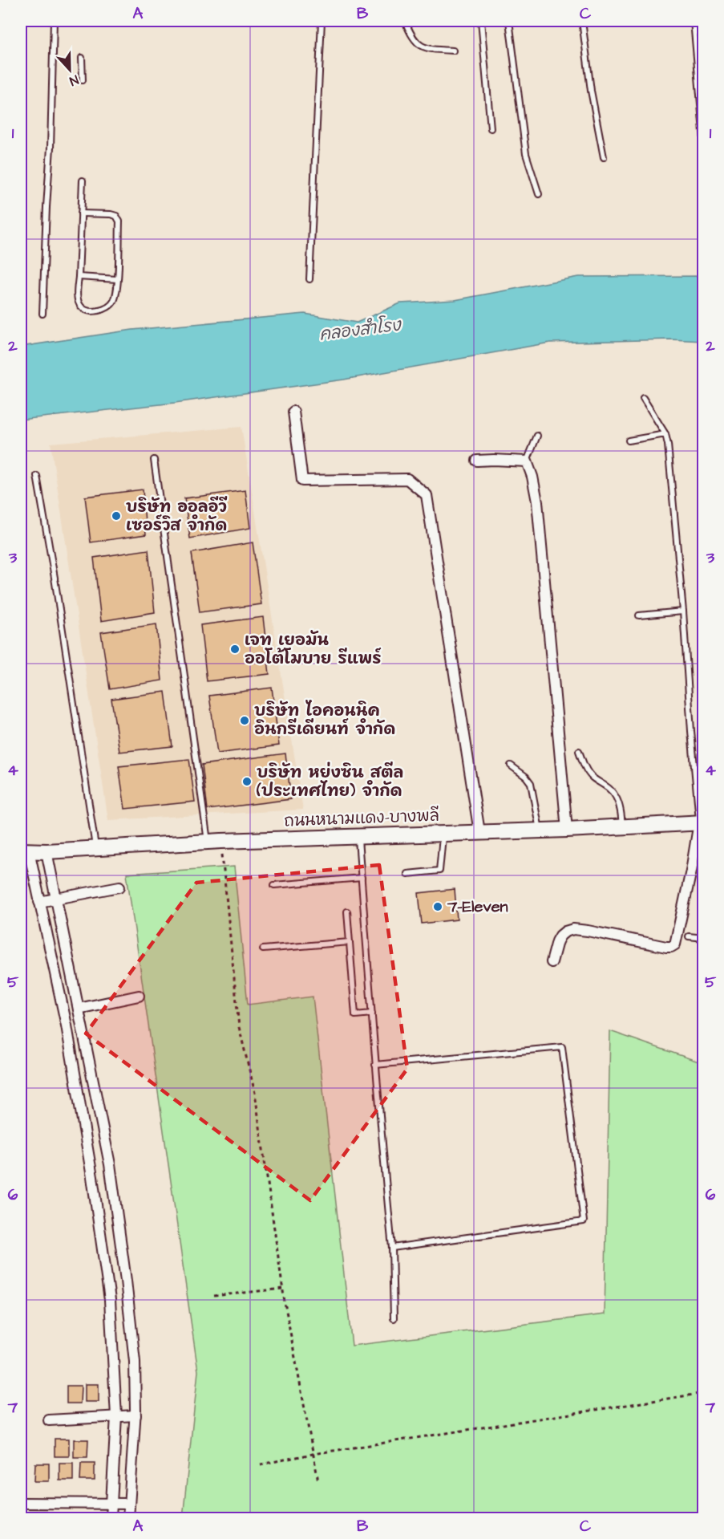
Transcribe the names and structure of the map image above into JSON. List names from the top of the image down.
{
  "streets": {
    "main road": ["ถนนหนามแดง-บางพลี"]
  },
  "water": ["คลองสำโรง"],
  "places": [
    "บริษัท ออลอีวี เซอร์วิส จำกัด",
    "เจท เยอมัน ออโต้โมบาย รีแพร์",
    "บริษัท ไอคอนนิค อินกรีเดียนท์ จำกัด",
    "บริษัท หย่งซิน สตีล (ประเทศไทย) จํากัด",
    "7-Eleven"
  ],
  "north": "bottom",
  "grid": {
    "columns": ["A", "B", "C"],
    "rows": [
      "1",
      "2",
      "3",
      "4",
      "5",
      "6",
      "7"
    ]
  }
}
